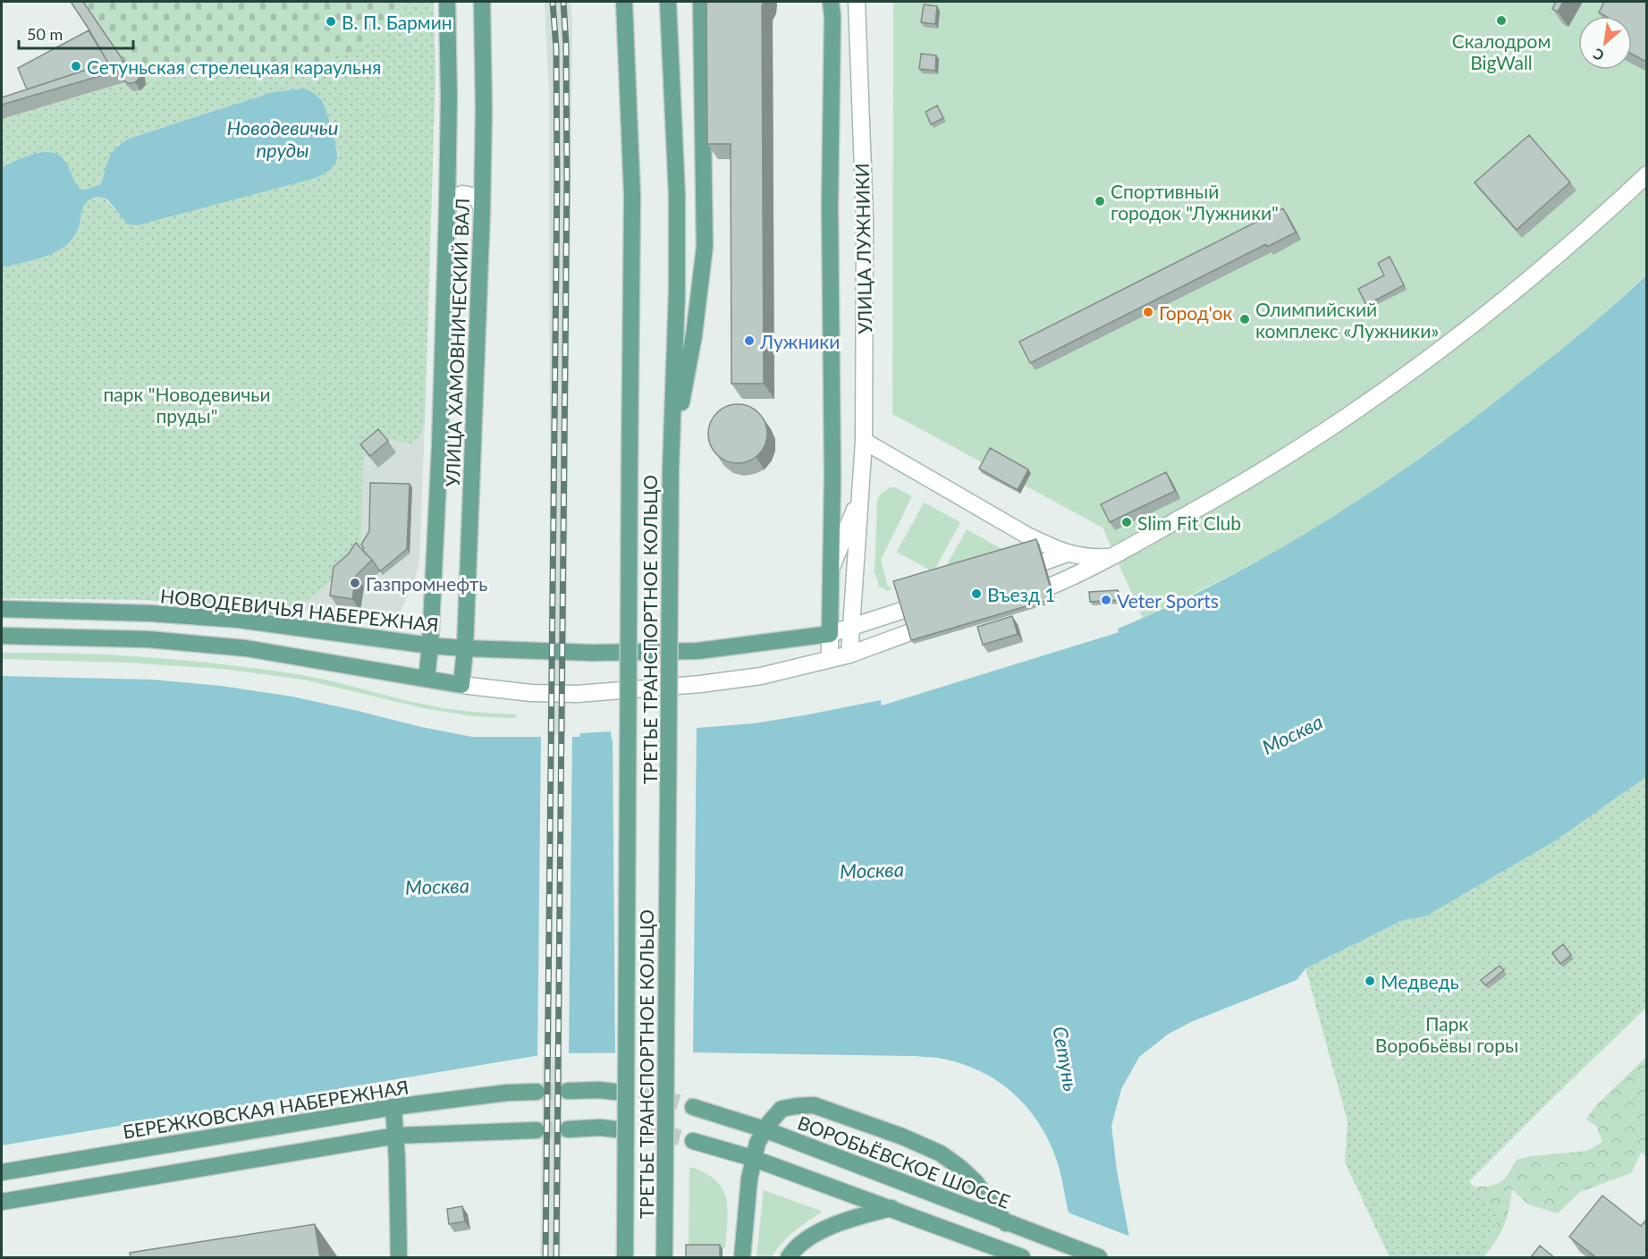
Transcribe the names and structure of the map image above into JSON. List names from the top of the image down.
{
  "streets": {
    "main road": [
      "УЛИЦА ХАМОВНИЧЕСКИЙ ВАЛ",
      "НОВОДЕВИЧЬЯ НАБЕРЕЖНАЯ",
      "ТРЕТЬЕ ТРАНСПОРТНОЕ КОЛЬЦО",
      "БЕРЕЖКОВСКАЯ НАБЕРЕЖНАЯ",
      "ВОРОБЬЁВСКОЕ ШОССЕ"
    ],
    "street": ["УЛИЦА ЛУЖНИКИ"]
  },
  "crossings": [
    ["УЛИЦА ХАМОВНИЧЕСКИЙ ВАЛ", "НОВОДЕВИЧЬЯ НАБЕРЕЖНАЯ"]
  ],
  "water": ["Новодевичьи пруды", "Москва", "Сетунь"],
  "parks": ["парк \"Новодевичьи пруды\"", "Парк Воробьёвы горы"],
  "places": [
    "Скалодром BigWall",
    "В. П. Бармин",
    "Сетуньская стрелецкая караульня",
    "Спортивный городок \"Лужники\"",
    "Город'ок",
    "Олимпийский комплекс «Лужники»",
    "Лужники",
    "Slim Fit Club",
    "Газпромнефть",
    "Въезд 1",
    "Veter Sports",
    "Медведь"
  ],
  "scale_bar": "50 m",
  "north": "bottom left"
}
